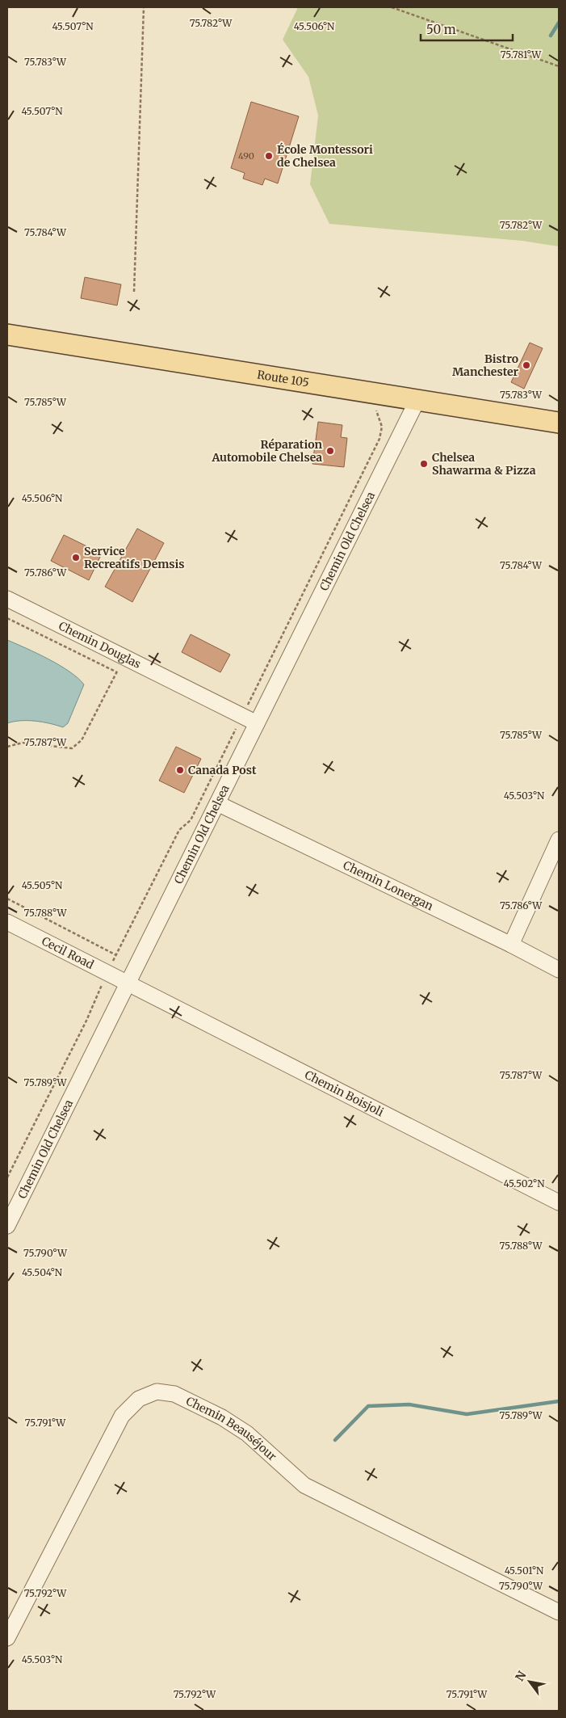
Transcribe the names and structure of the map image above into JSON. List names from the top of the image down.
{
  "streets": {
    "main road": ["Route 105"],
    "street": [
      "Chemin Old Chelsea",
      "Chemin Douglas",
      "Chemin Lonergan",
      "Cecil Road",
      "Chemin Boisjoli",
      "Chemin Beauséjour"
    ]
  },
  "crossings": [
    ["Route 105", "Chemin Old Chelsea"],
    ["Chemin Old Chelsea", "Chemin Douglas"],
    ["Chemin Old Chelsea", "Chemin Lonergan"],
    ["Chemin Old Chelsea", "Cecil Road"],
    ["Chemin Old Chelsea", "Chemin Boisjoli"],
    ["Cecil Road", "Chemin Boisjoli"]
  ],
  "places": [
    "École Montessori de Chelsea",
    "Bistro Manchester",
    "Réparation Automobile Chelsea",
    "Chelsea Shawarma & Pizza",
    "Service Recreatifs Demsis",
    "Canada Post"
  ],
  "house_numbers": ["490"],
  "scale_bar": "50 m",
  "north": "top left",
  "coordinates": [
    "75.782°W",
    "45.507°N",
    "45.506°N",
    "75.781°W",
    "75.783°W",
    "75.784°W",
    "75.785°W",
    "75.786°W",
    "75.787°W",
    "45.503°N",
    "45.505°N",
    "75.788°W",
    "75.789°W",
    "45.502°N",
    "75.790°W",
    "45.504°N",
    "75.791°W",
    "45.501°N",
    "75.792°W"
  ]
}
